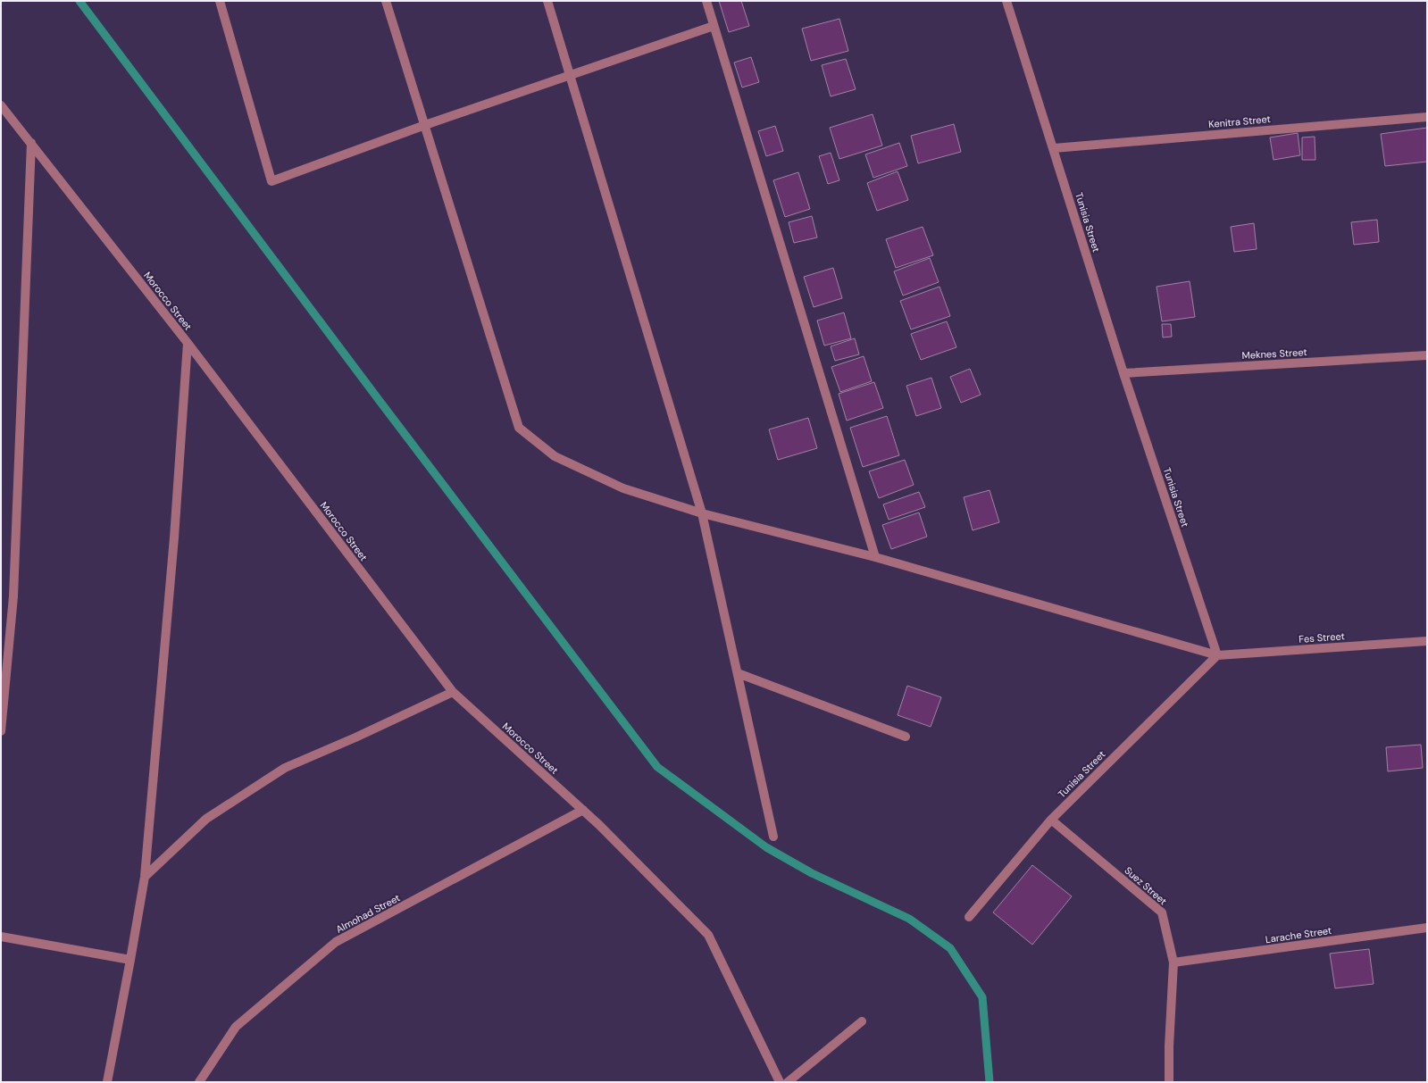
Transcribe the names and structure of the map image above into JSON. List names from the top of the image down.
{
  "streets": {
    "street": [
      "Kenitra Street",
      "Tunisia Street",
      "Morocco Street",
      "Meknes Street",
      "Fes Street",
      "Suez Street",
      "Almohad Street",
      "Larache Street"
    ]
  },
  "crossings": [
    ["Kenitra Street", "Tunisia Street"],
    ["Tunisia Street", "Meknes Street"],
    ["Tunisia Street", "Fes Street"],
    ["Tunisia Street", "Suez Street"],
    ["Morocco Street", "Almohad Street"],
    ["Suez Street", "Larache Street"]
  ]
}
